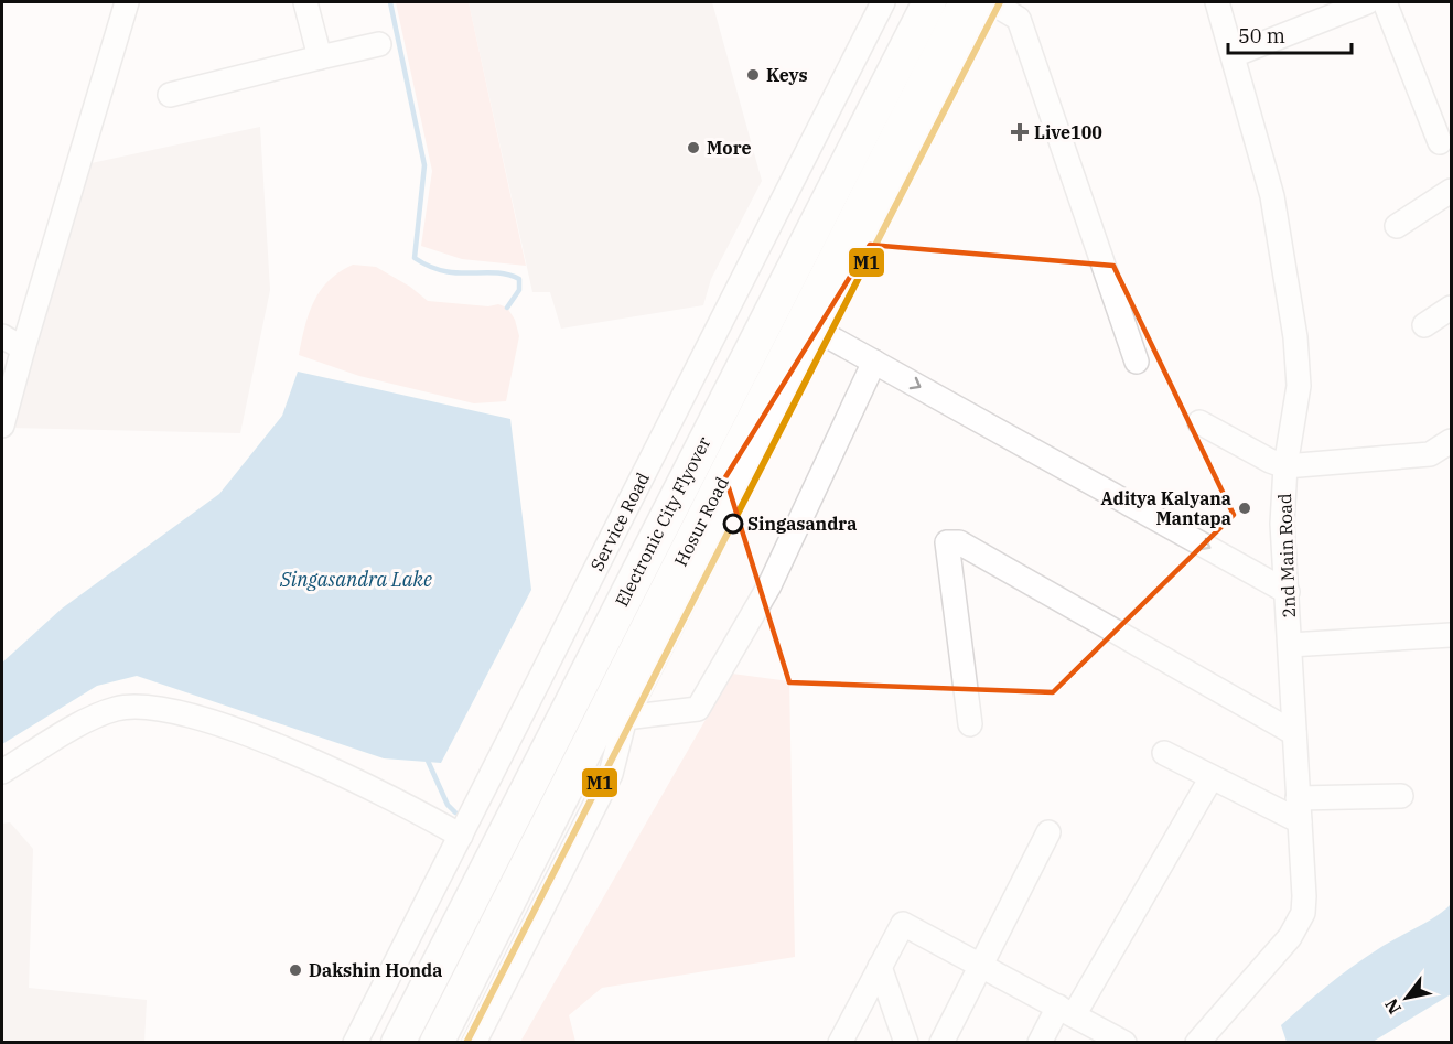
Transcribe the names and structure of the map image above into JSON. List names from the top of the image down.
{
  "streets": {
    "highway": ["Electronic City Flyover", "Hosur Road"],
    "street": ["Service Road", "2nd Main Road"]
  },
  "water": ["Singasandra Lake"],
  "places": {
    "other": [
      "Keys",
      "More",
      "Aditya Kalyana Mantapa",
      "Singasandra",
      "Dakshin Honda"
    ],
    "health": ["Live100"]
  },
  "lines": ["transit line M1"],
  "scale_bar": "50 m",
  "north": "bottom left"
}
